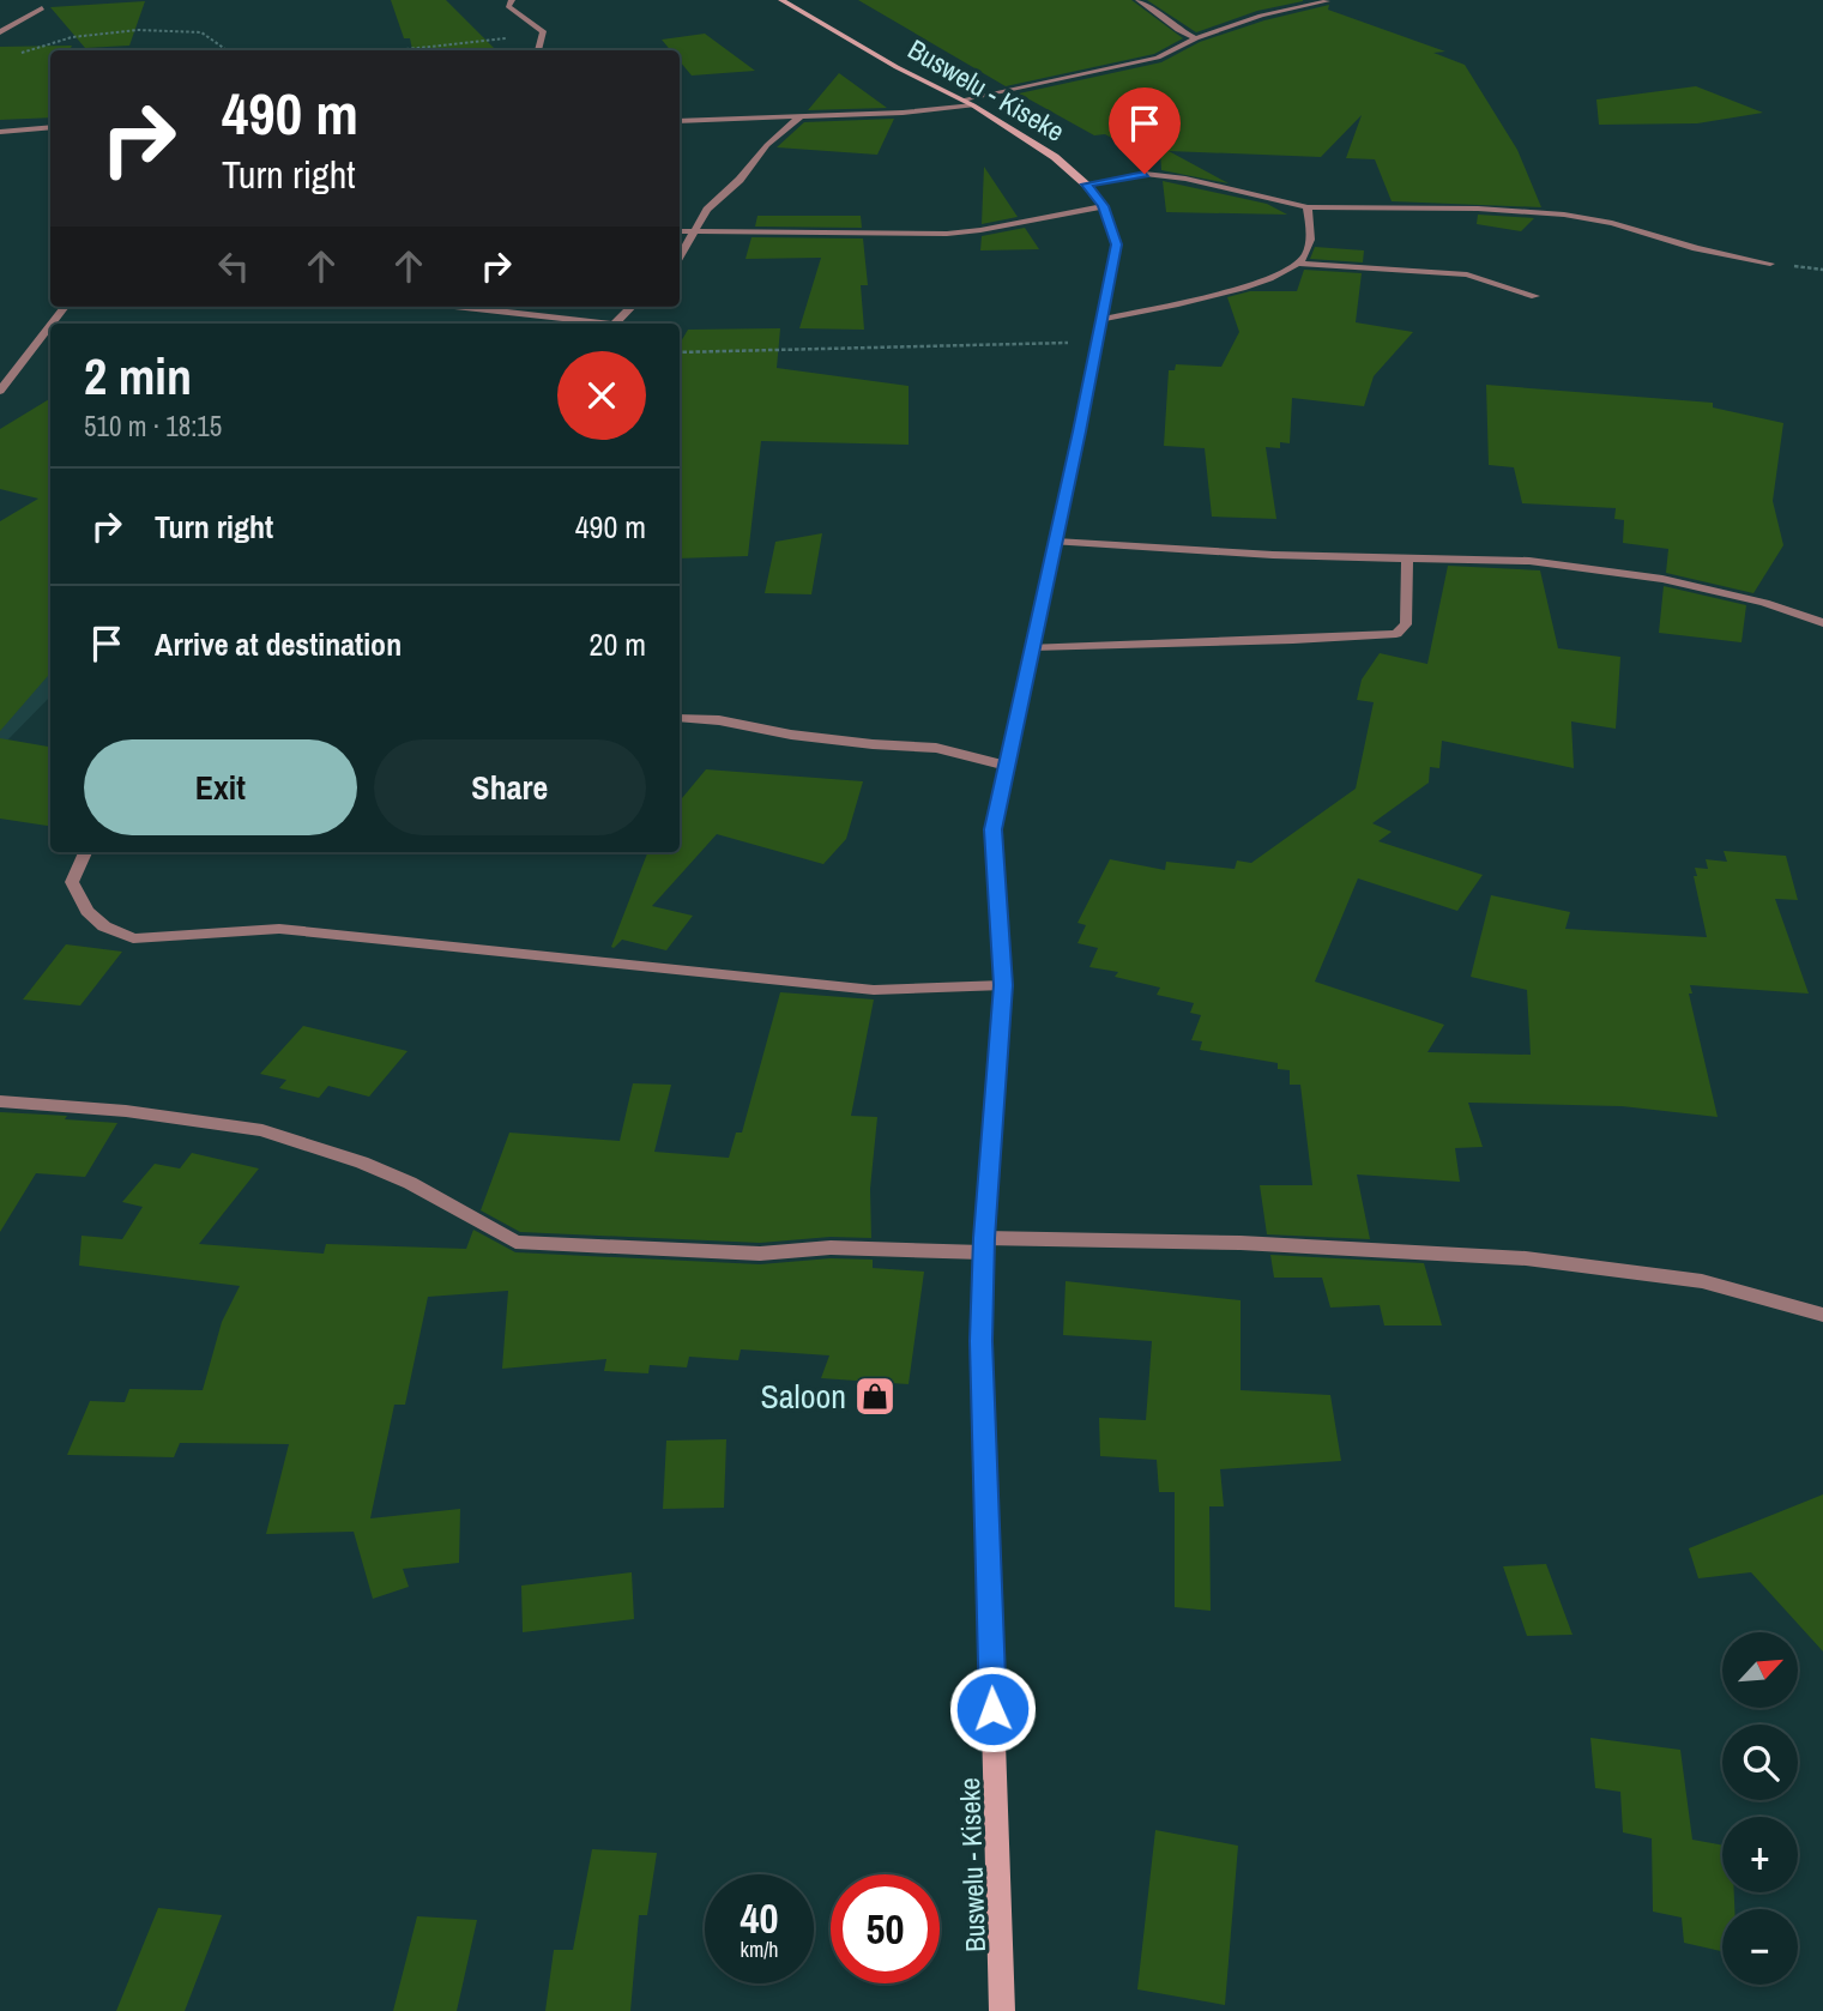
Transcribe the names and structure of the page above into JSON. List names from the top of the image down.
{
  "streets": {
    "main road": ["Buswelu - Kiseke"]
  },
  "places": {
    "shop": ["Saloon"]
  },
  "north": "top right",
  "page": {
    "turn": ["490 m", "Turn right"],
    "heading": ["2 min", "510 m · 18:15"],
    "list": [
      {
        "name": "Turn right",
        "value": "490 m"
      },
      {
        "name": "Arrive at destination",
        "value": "20 m"
      }
    ],
    "buttons": ["Exit", "Share"],
    "map_buttons": ["+", "−"],
    "speed": "40 km/h",
    "limit": "50"
  }
}
